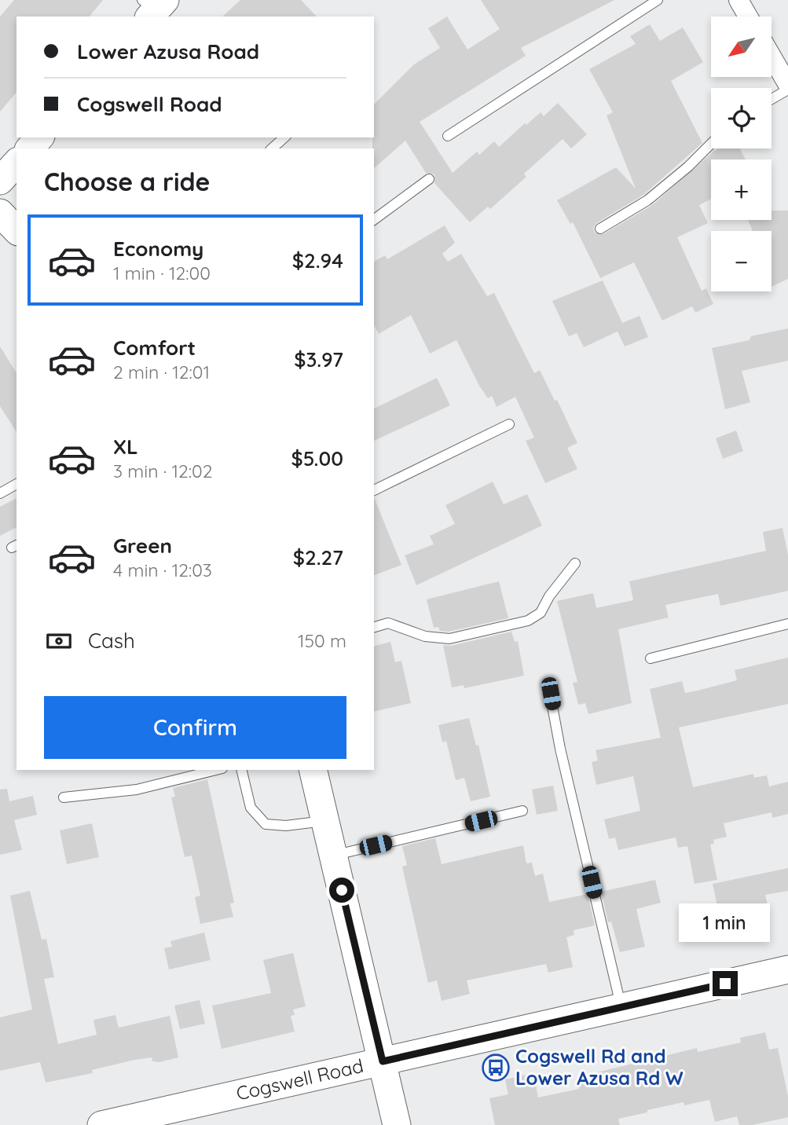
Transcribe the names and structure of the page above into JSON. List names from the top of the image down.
{
  "streets": {
    "street": ["Cogswell Road"]
  },
  "places": {
    "bus stop": ["Cogswell Rd and Lower Azusa Rd W"]
  },
  "north": "bottom left",
  "page": {
    "map_buttons": ["+", "−"],
    "banner": ["Lower Azusa Road", "Cogswell Road"],
    "heading": "Choose a ride",
    "list": [
      {
        "name": "Economy",
        "note": "1 min · 12:00",
        "value": "$2.94"
      },
      {
        "name": "Comfort",
        "note": "2 min · 12:01",
        "value": "$3.97"
      },
      {
        "name": "XL",
        "note": "3 min · 12:02",
        "value": "$5.00"
      },
      {
        "name": "Green",
        "note": "4 min · 12:03",
        "value": "$2.27"
      }
    ],
    "pay": ["Cash", "150 m"],
    "buttons": "Confirm",
    "bubble": "1 min"
  }
}
